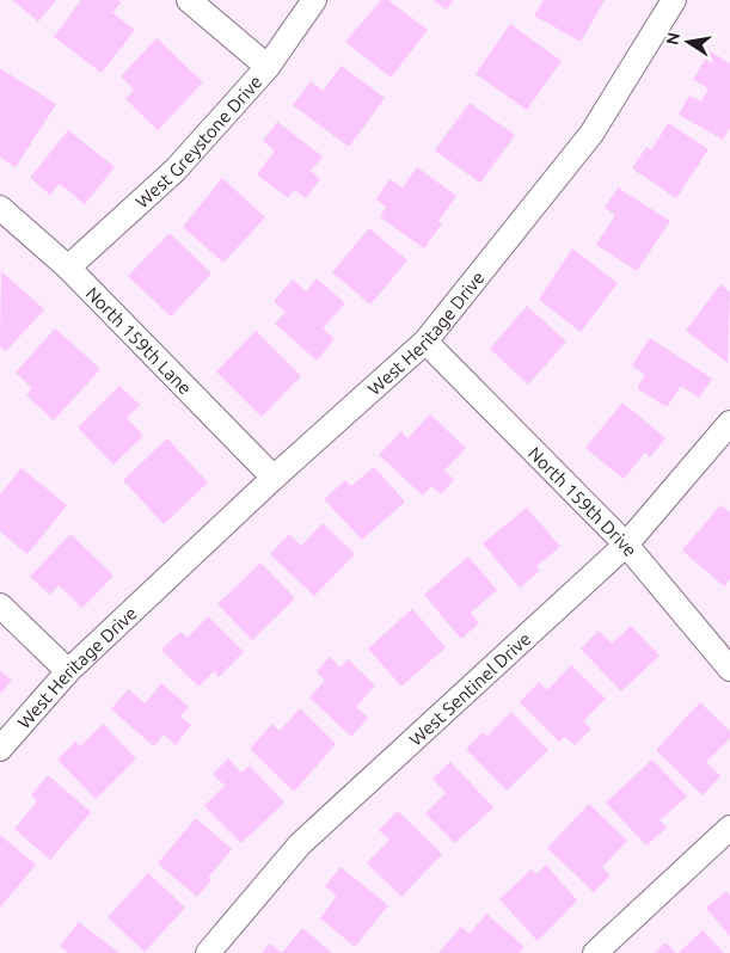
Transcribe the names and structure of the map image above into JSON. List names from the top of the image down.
{
  "streets": {
    "street": [
      "West Greystone Drive",
      "West Heritage Drive",
      "North 159th Lane",
      "North 159th Drive",
      "West Sentinel Drive"
    ]
  },
  "crossings": [
    ["West Greystone Drive", "North 159th Lane"],
    ["West Heritage Drive", "North 159th Lane"],
    ["West Heritage Drive", "North 159th Drive"],
    ["North 159th Drive", "West Sentinel Drive"]
  ],
  "north": "left"
}
